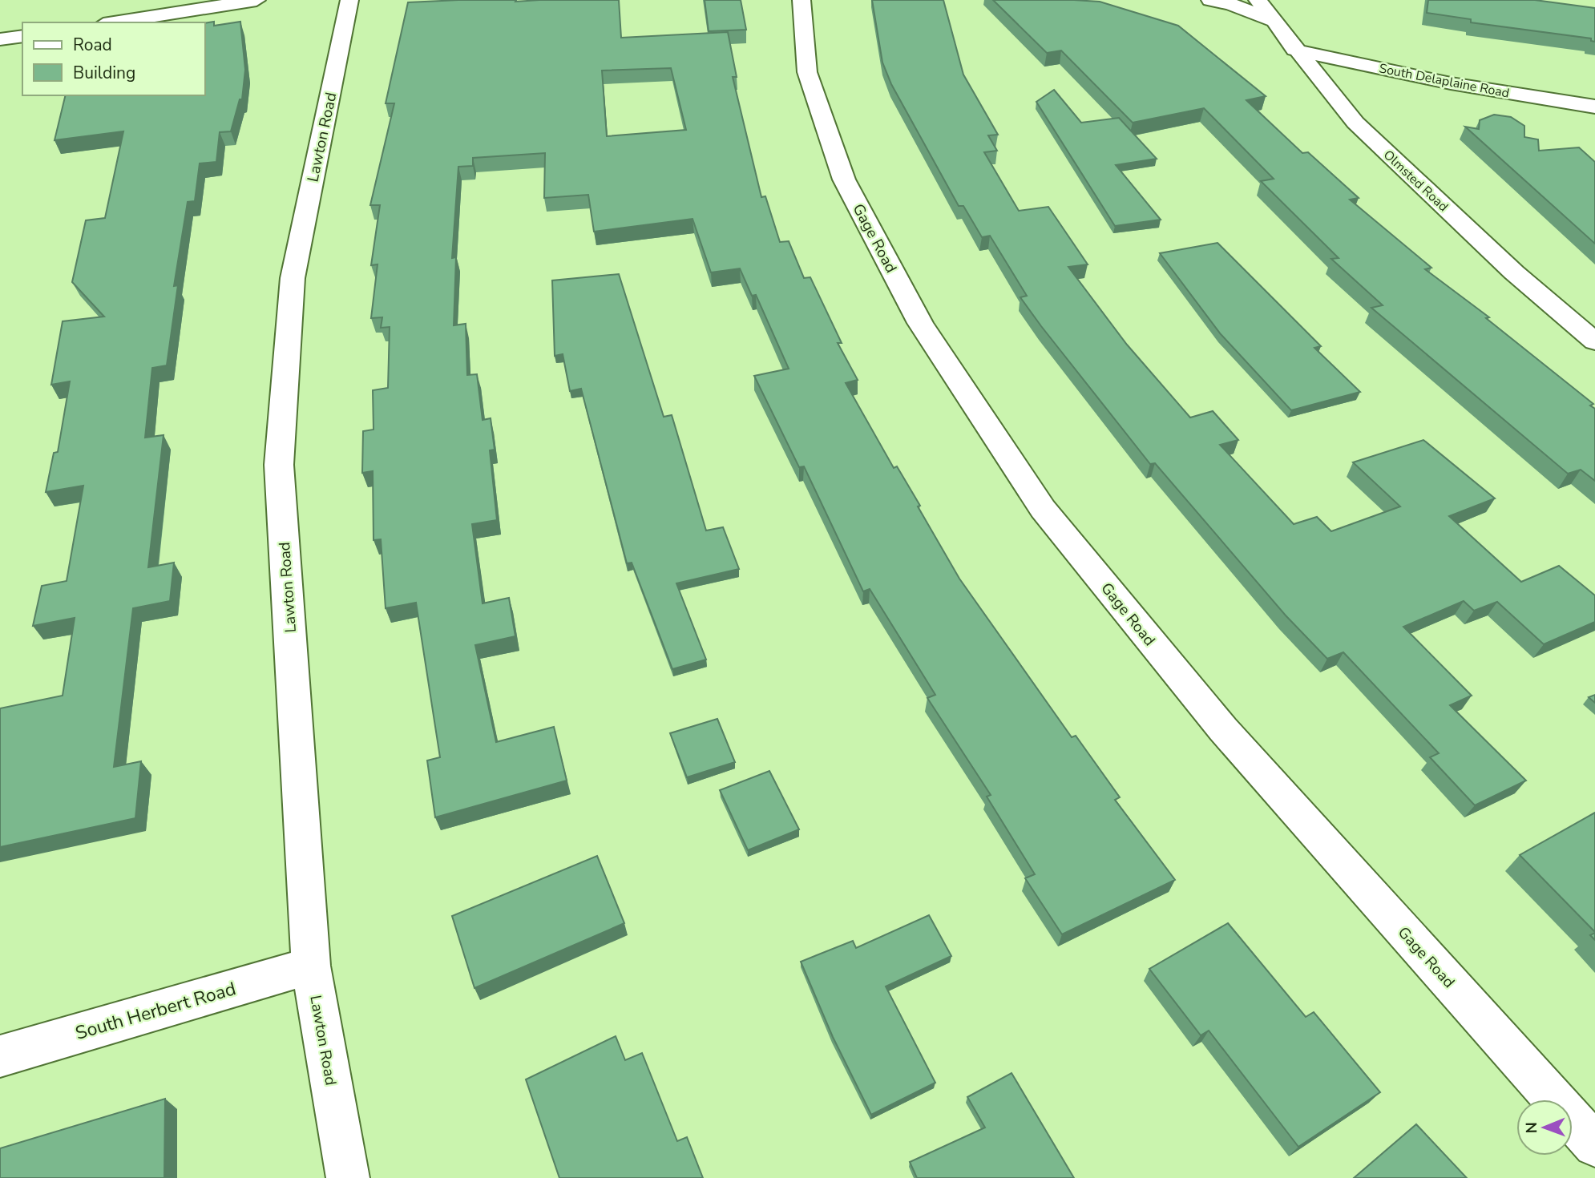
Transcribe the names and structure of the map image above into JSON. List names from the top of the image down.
{
  "streets": {
    "street": [
      "South Delaplaine Road",
      "Lawton Road",
      "Olmsted Road",
      "Gage Road",
      "South Herbert Road"
    ]
  },
  "crossings": [
    ["South Delaplaine Road", "Olmsted Road"],
    ["Lawton Road", "South Herbert Road"]
  ],
  "legend": ["Road", "Building"],
  "north": "left"
}
